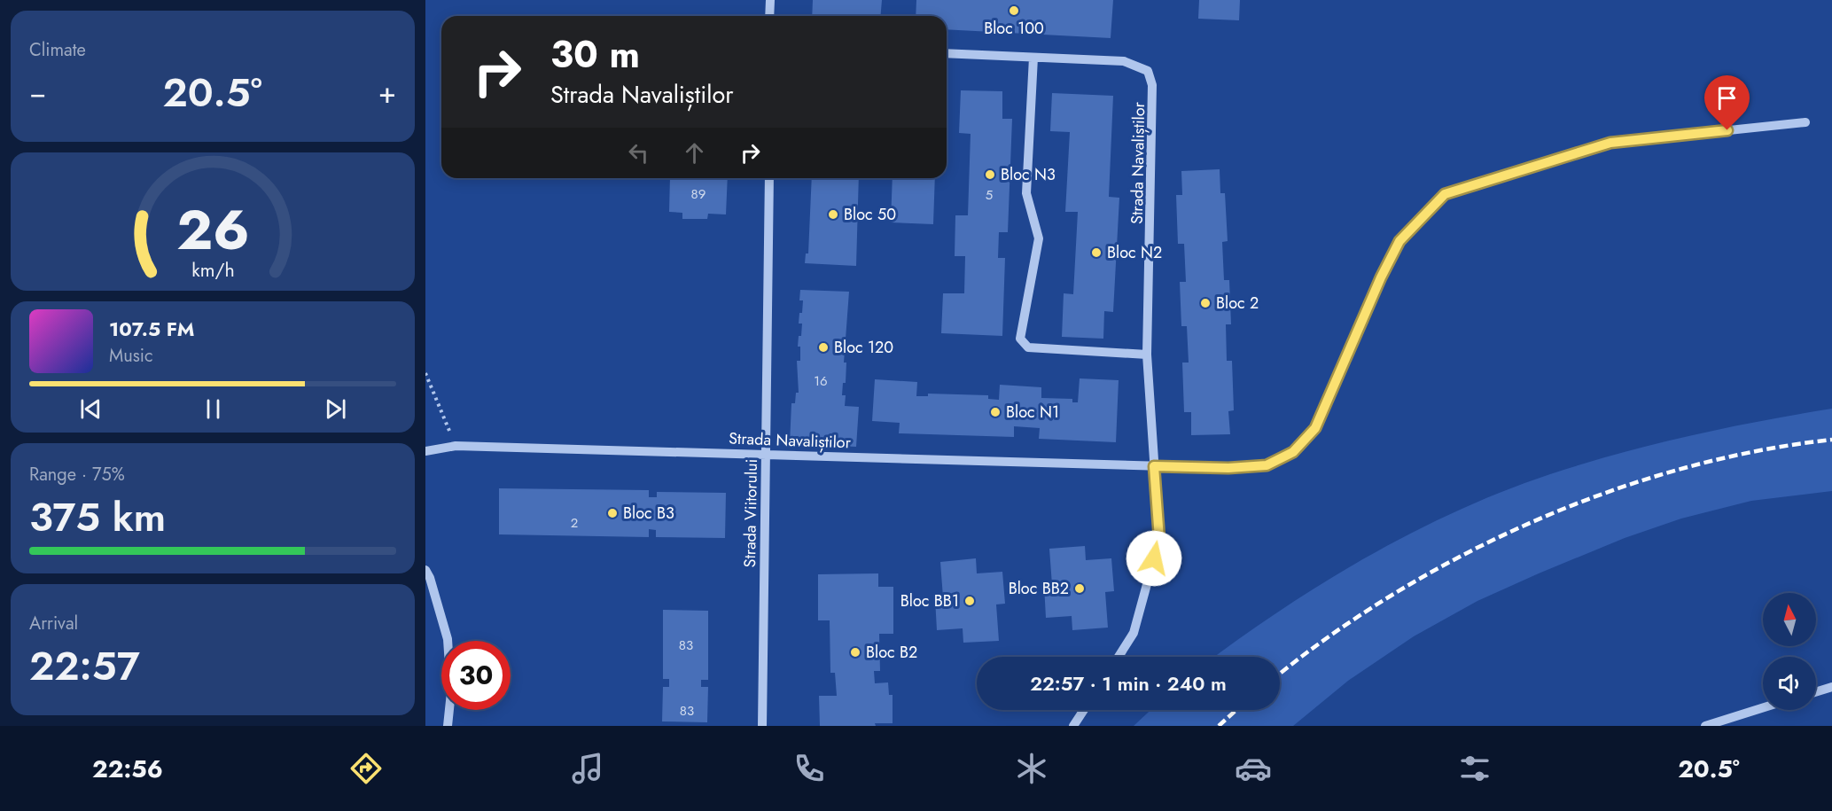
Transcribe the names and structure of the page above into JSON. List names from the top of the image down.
{
  "streets": {
    "street": ["Strada Navaliștilor", "Strada Viitorului"]
  },
  "crossings": [
    ["Strada Navaliștilor", "Strada Viitorului"]
  ],
  "places": [
    "Bloc 100",
    "Bloc N3",
    "Bloc 50",
    "Bloc N2",
    "Bloc 2",
    "Bloc 120",
    "Bloc N1",
    "Bloc B3",
    "Bloc BB2",
    "Bloc BB1",
    "Bloc B2"
  ],
  "house_numbers": [
    "89",
    "5",
    "16",
    "2",
    "83",
    "83"
  ],
  "north": "top",
  "page": {
    "tile": [
      "Climate",
      ["Range · 75%", "375 km"],
      ["Arrival", "22:57"]
    ],
    "turn": ["30 m", "Strada Navaliștilor"],
    "heat": ["−", "20.5°", "+"],
    "song": ["107.5 FM", "Music"],
    "limit": "30",
    "trip": "22:57 · 1 min · 240 m",
    "tabs": ["22:56", "20.5°"],
    "gauge": ["26", "km/h"]
  }
}
